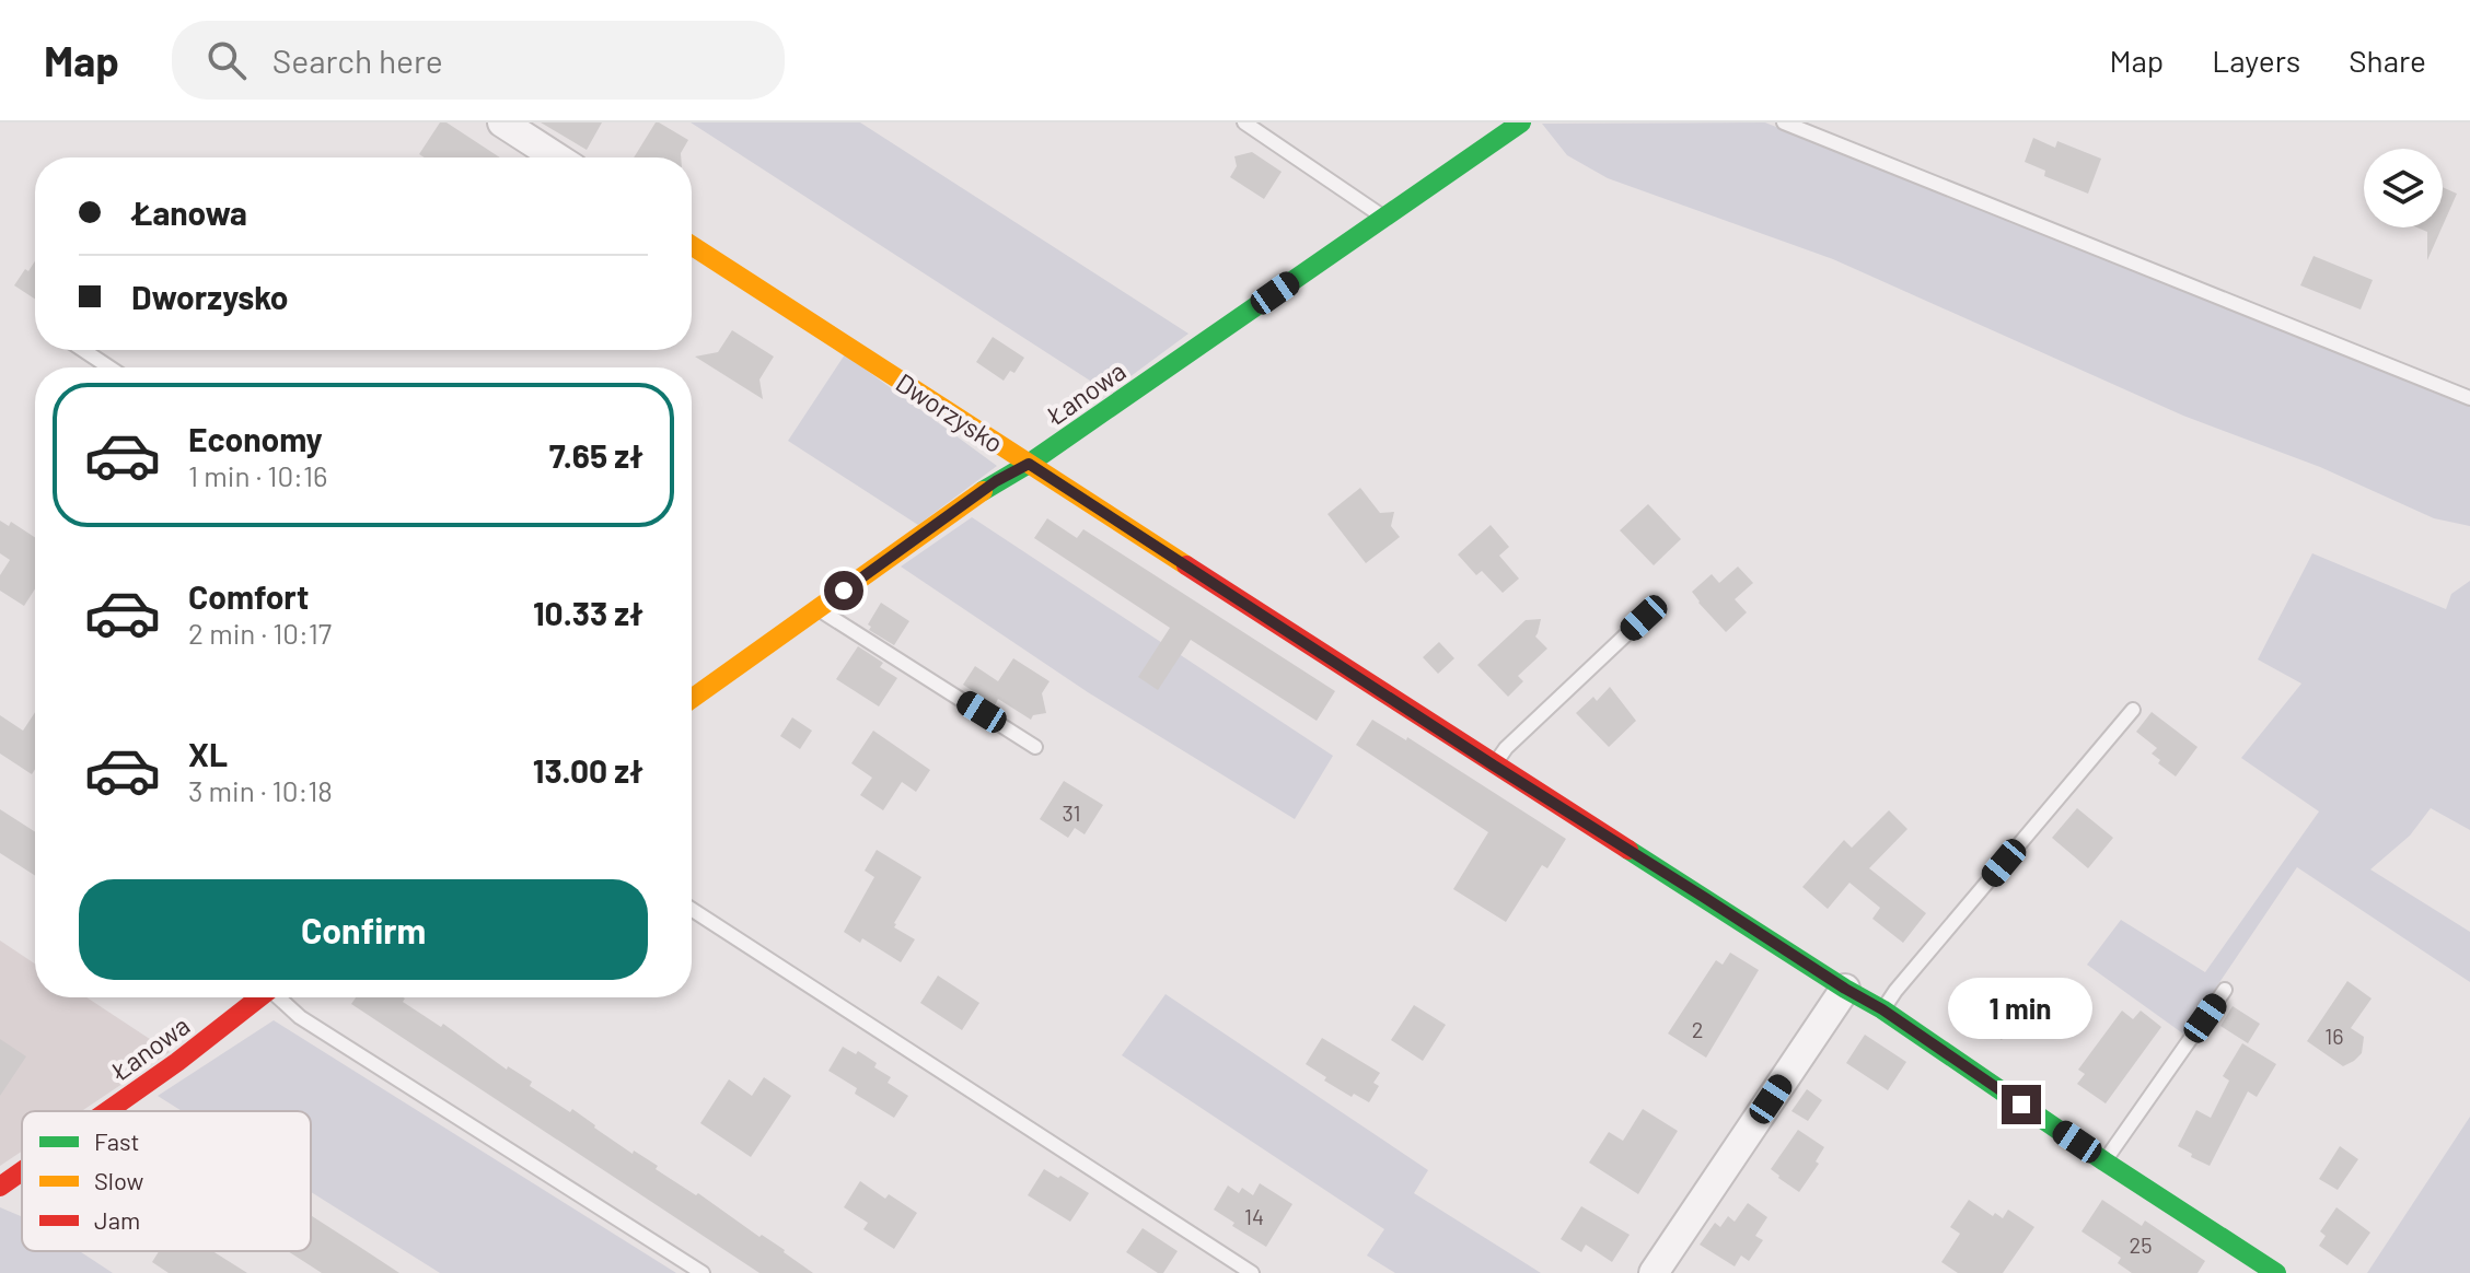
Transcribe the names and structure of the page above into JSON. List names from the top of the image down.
{
  "streets": {
    "street": ["Łanowa", "Dworzysko"]
  },
  "crossings": [
    ["Łanowa", "Dworzysko"]
  ],
  "house_numbers": [
    "31",
    "2",
    "16",
    "14",
    "25"
  ],
  "legend": ["Fast", "Slow", "Jam"],
  "page": {
    "header": "Map",
    "search": "Search here",
    "nav": ["Map", "Layers", "Share"],
    "banner": ["Łanowa", "Dworzysko"],
    "list": [
      {
        "name": "Economy",
        "note": "1 min · 10:16",
        "value": "7.65 zł"
      },
      {
        "name": "Comfort",
        "note": "2 min · 10:17",
        "value": "10.33 zł"
      },
      {
        "name": "XL",
        "note": "3 min · 10:18",
        "value": "13.00 zł"
      }
    ],
    "buttons": "Confirm",
    "bubble": "1 min"
  }
}
